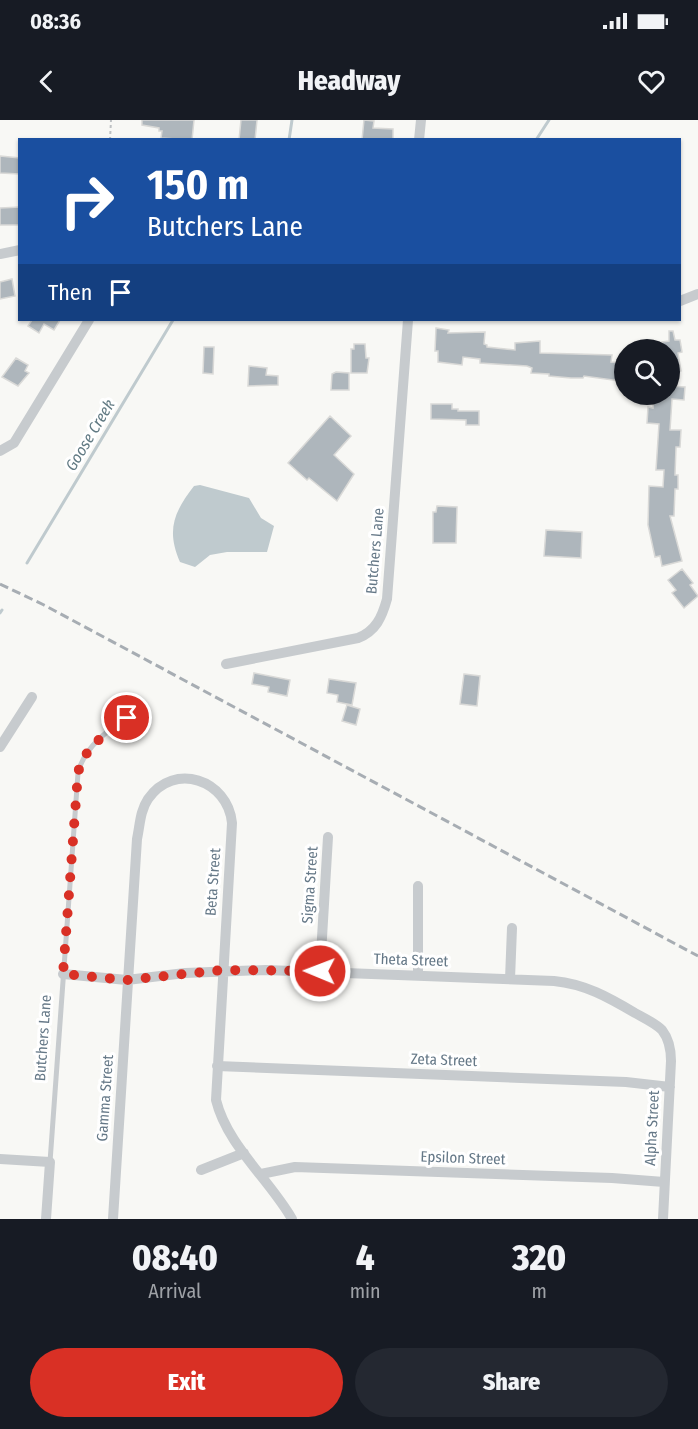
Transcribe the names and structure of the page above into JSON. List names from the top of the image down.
{
  "streets": {
    "street": [
      "Butchers Lane",
      "Beta Street",
      "Sigma Street",
      "Theta Street",
      "Zeta Street",
      "Gamma Street",
      "Alpha Street",
      "Epsilon Street"
    ]
  },
  "crossings": [
    ["Butchers Lane", "Theta Street"],
    ["Beta Street", "Theta Street"],
    ["Beta Street", "Zeta Street"],
    ["Beta Street", "Gamma Street"],
    ["Beta Street", "Epsilon Street"],
    ["Sigma Street", "Theta Street"],
    ["Theta Street", "Gamma Street"],
    ["Theta Street", "Alpha Street"],
    ["Zeta Street", "Alpha Street"],
    ["Alpha Street", "Epsilon Street"]
  ],
  "water": ["Goose Creek"],
  "page": {
    "status": "08:36",
    "header": "Headway",
    "turn": ["150 m", "Butchers Lane"],
    "then": "Then",
    "eta": [
      "08:40",
      "Arrival",
      "4",
      "min",
      "320",
      "m"
    ],
    "buttons": ["Exit", "Share"]
  }
}
